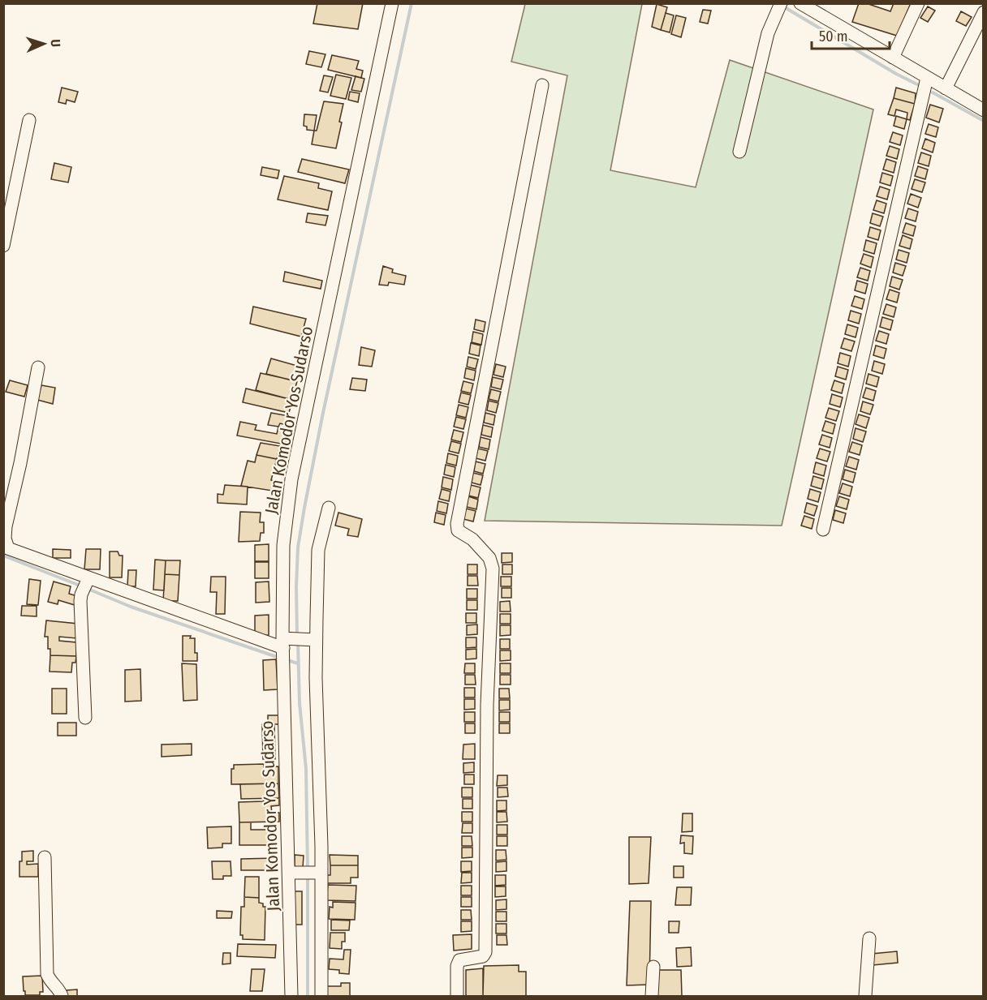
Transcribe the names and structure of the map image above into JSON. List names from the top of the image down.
{
  "streets": {
    "street": ["Jalan Komodor Yos Sudarso"]
  },
  "scale_bar": "50 m",
  "north": "right"
}
